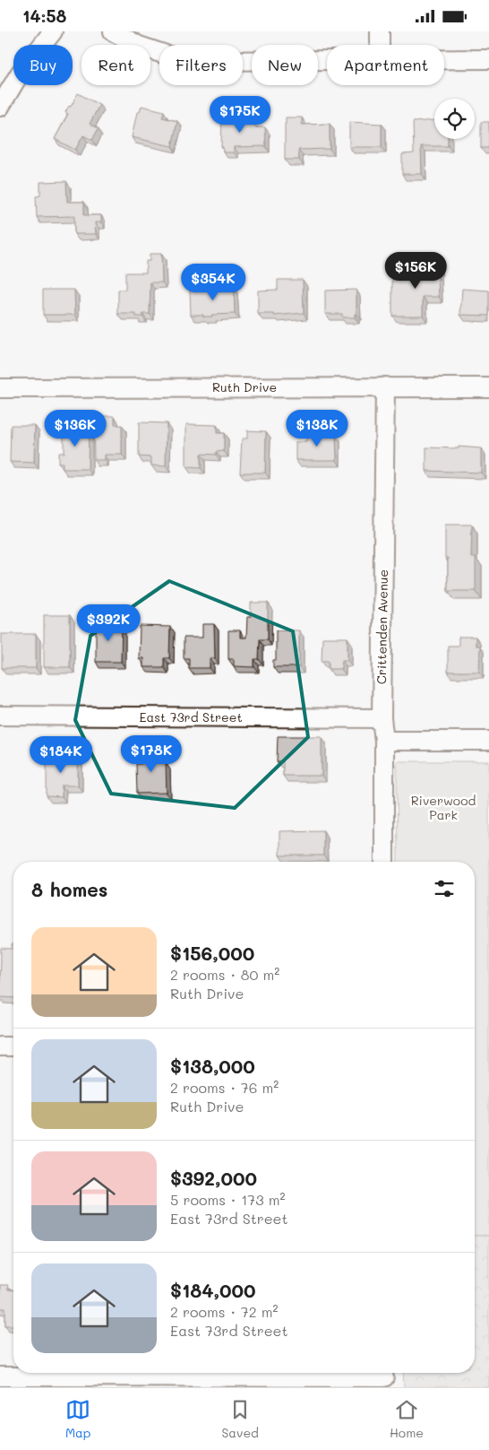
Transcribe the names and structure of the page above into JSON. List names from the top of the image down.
{
  "streets": {
    "street": ["Ruth Drive", "Crittenden Avenue", "East 73rd Street"]
  },
  "crossings": [
    ["Ruth Drive", "Crittenden Avenue"],
    ["Crittenden Avenue", "East 73rd Street"]
  ],
  "parks": ["Riverwood Park"],
  "page": {
    "status": "14:58",
    "chip": [
      "Buy",
      "Rent",
      "Filters",
      "New",
      "Apartment"
    ],
    "price": [
      "$175K",
      "$156K",
      "$354K",
      "$136K",
      "$138K",
      "$392K",
      "$178K",
      "$184K"
    ],
    "heading": "8 homes",
    "list": [
      {
        "name": "$156,000",
        "note": "2 rooms · 80 m² · Ruth Drive"
      },
      {
        "name": "$138,000",
        "note": "2 rooms · 76 m² · Ruth Drive"
      },
      {
        "name": "$392,000",
        "note": "5 rooms · 173 m² · East 73rd Street"
      },
      {
        "name": "$184,000",
        "note": "2 rooms · 72 m² · East 73rd Street"
      }
    ],
    "tabs": ["Map", "Saved", "Home"]
  }
}
